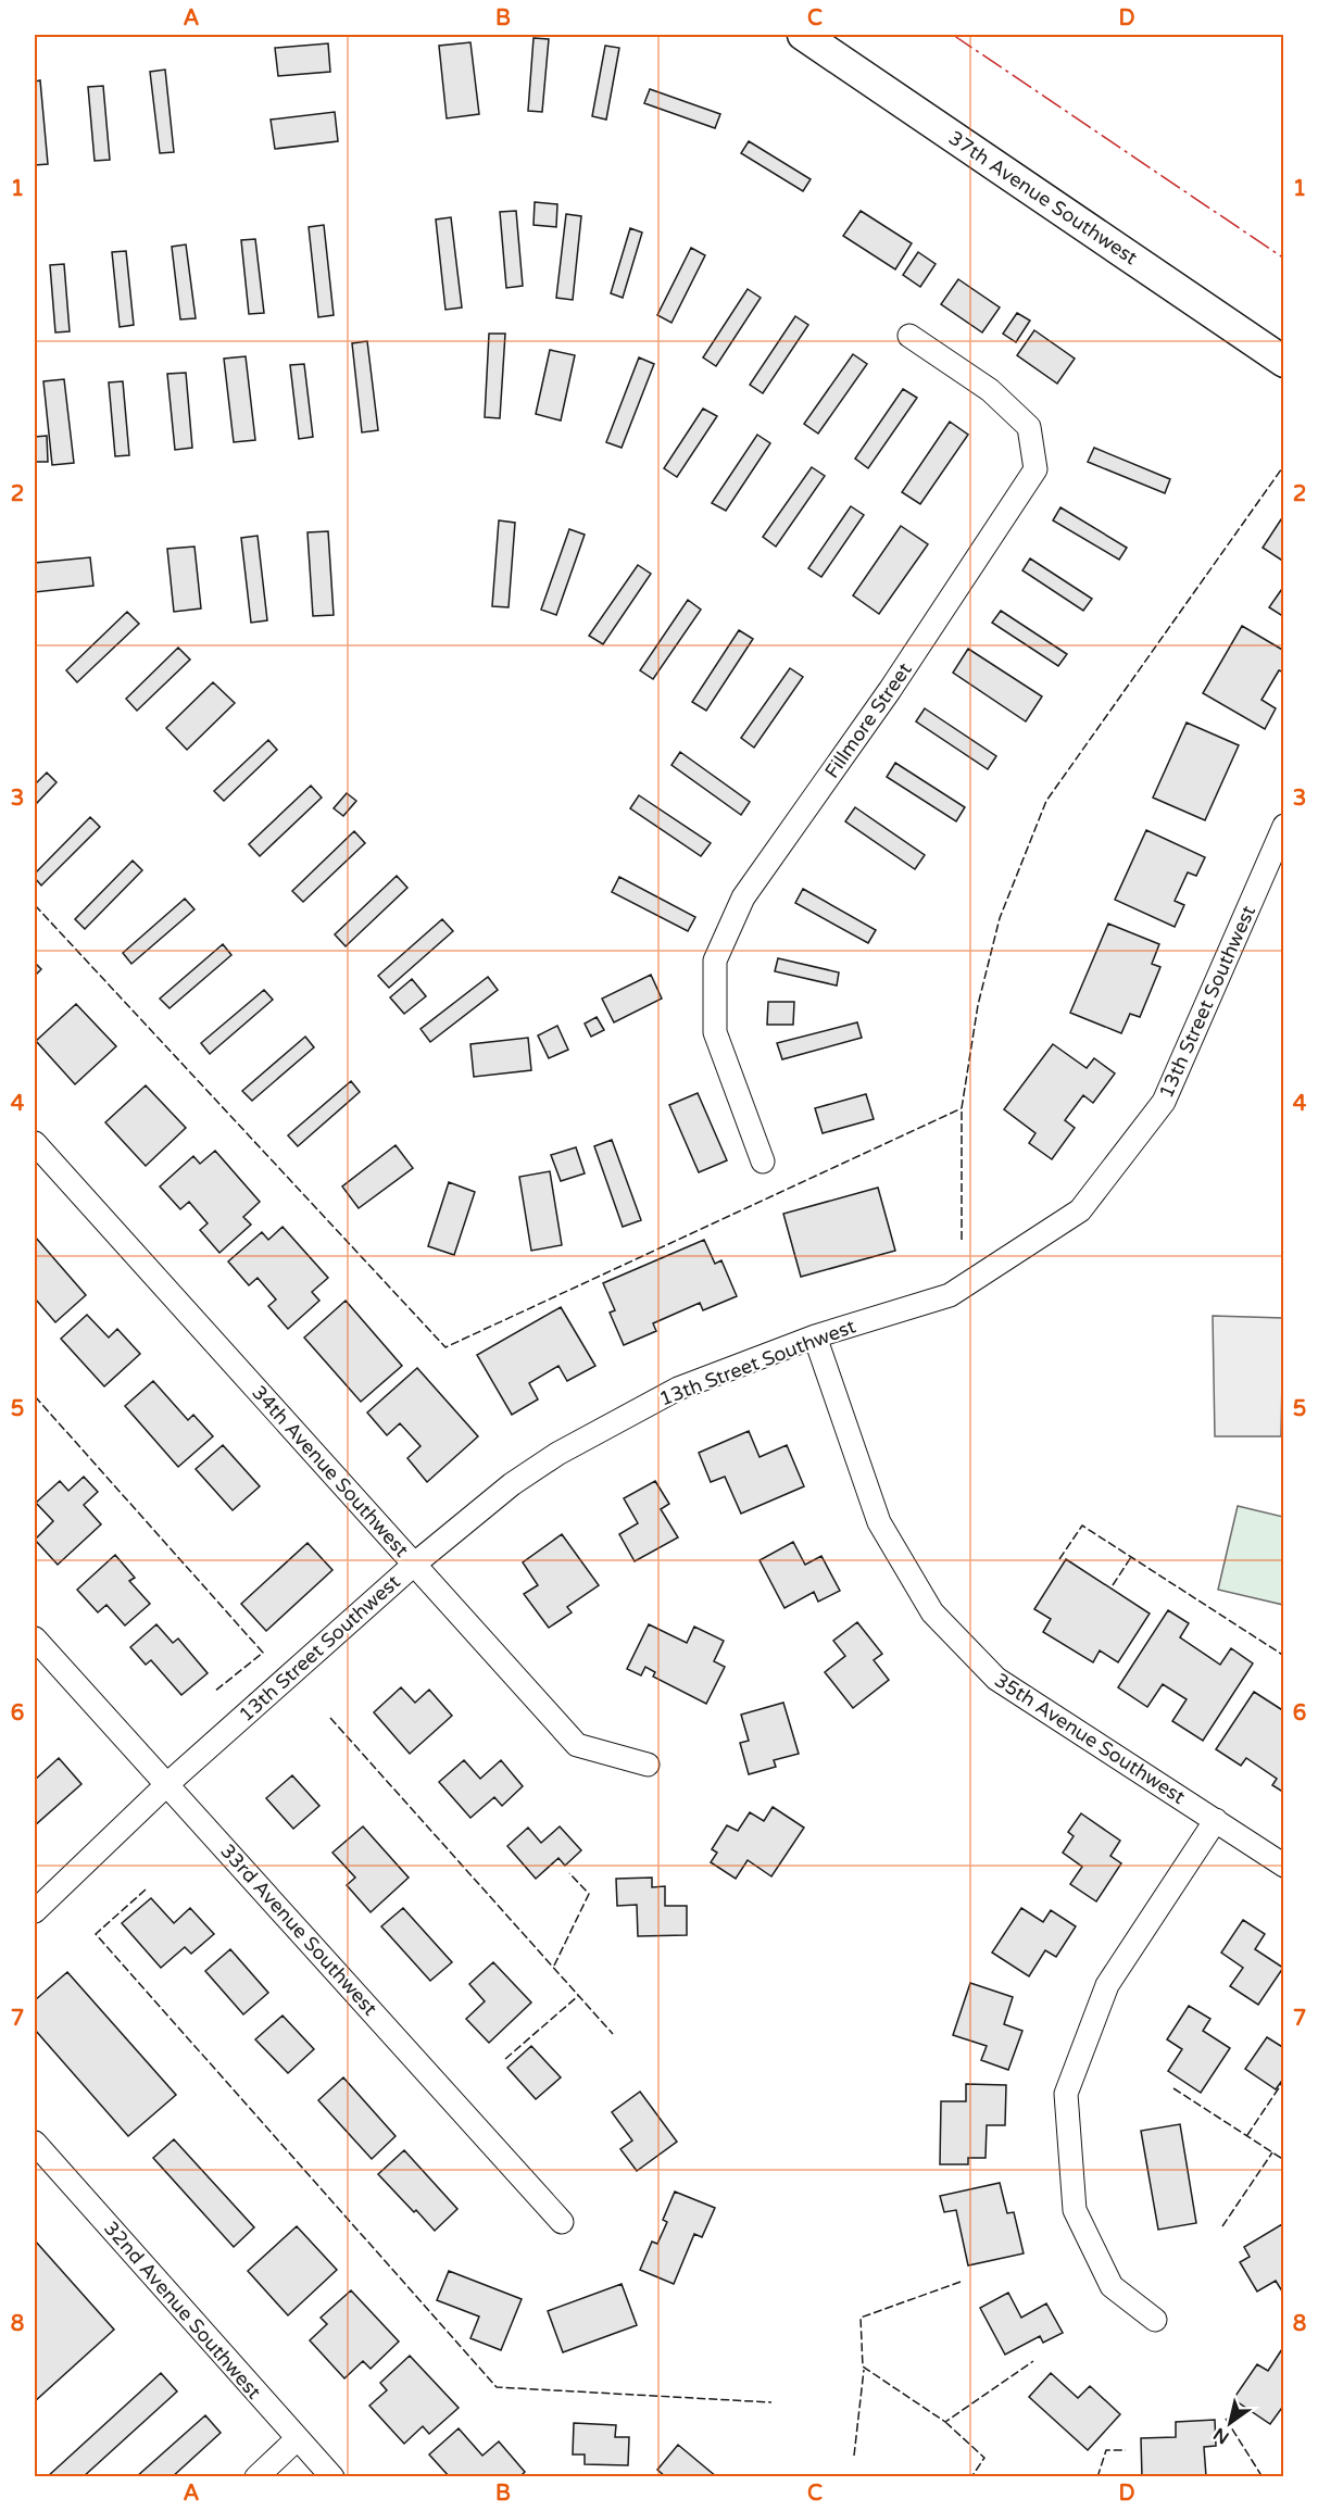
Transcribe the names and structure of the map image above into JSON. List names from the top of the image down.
{
  "streets": {
    "main road": ["37th Avenue Southwest"],
    "street": [
      "Fillmore Street",
      "13th Street Southwest",
      "34th Avenue Southwest",
      "35th Avenue Southwest",
      "33rd Avenue Southwest",
      "32nd Avenue Southwest"
    ]
  },
  "crossings": [
    ["13th Street Southwest", "34th Avenue Southwest"],
    ["13th Street Southwest", "35th Avenue Southwest"],
    ["13th Street Southwest", "33rd Avenue Southwest"]
  ],
  "north": "bottom left",
  "grid": {
    "columns": [
      "A",
      "B",
      "C",
      "D"
    ],
    "rows": [
      "1",
      "2",
      "3",
      "4",
      "5",
      "6",
      "7",
      "8"
    ]
  }
}
